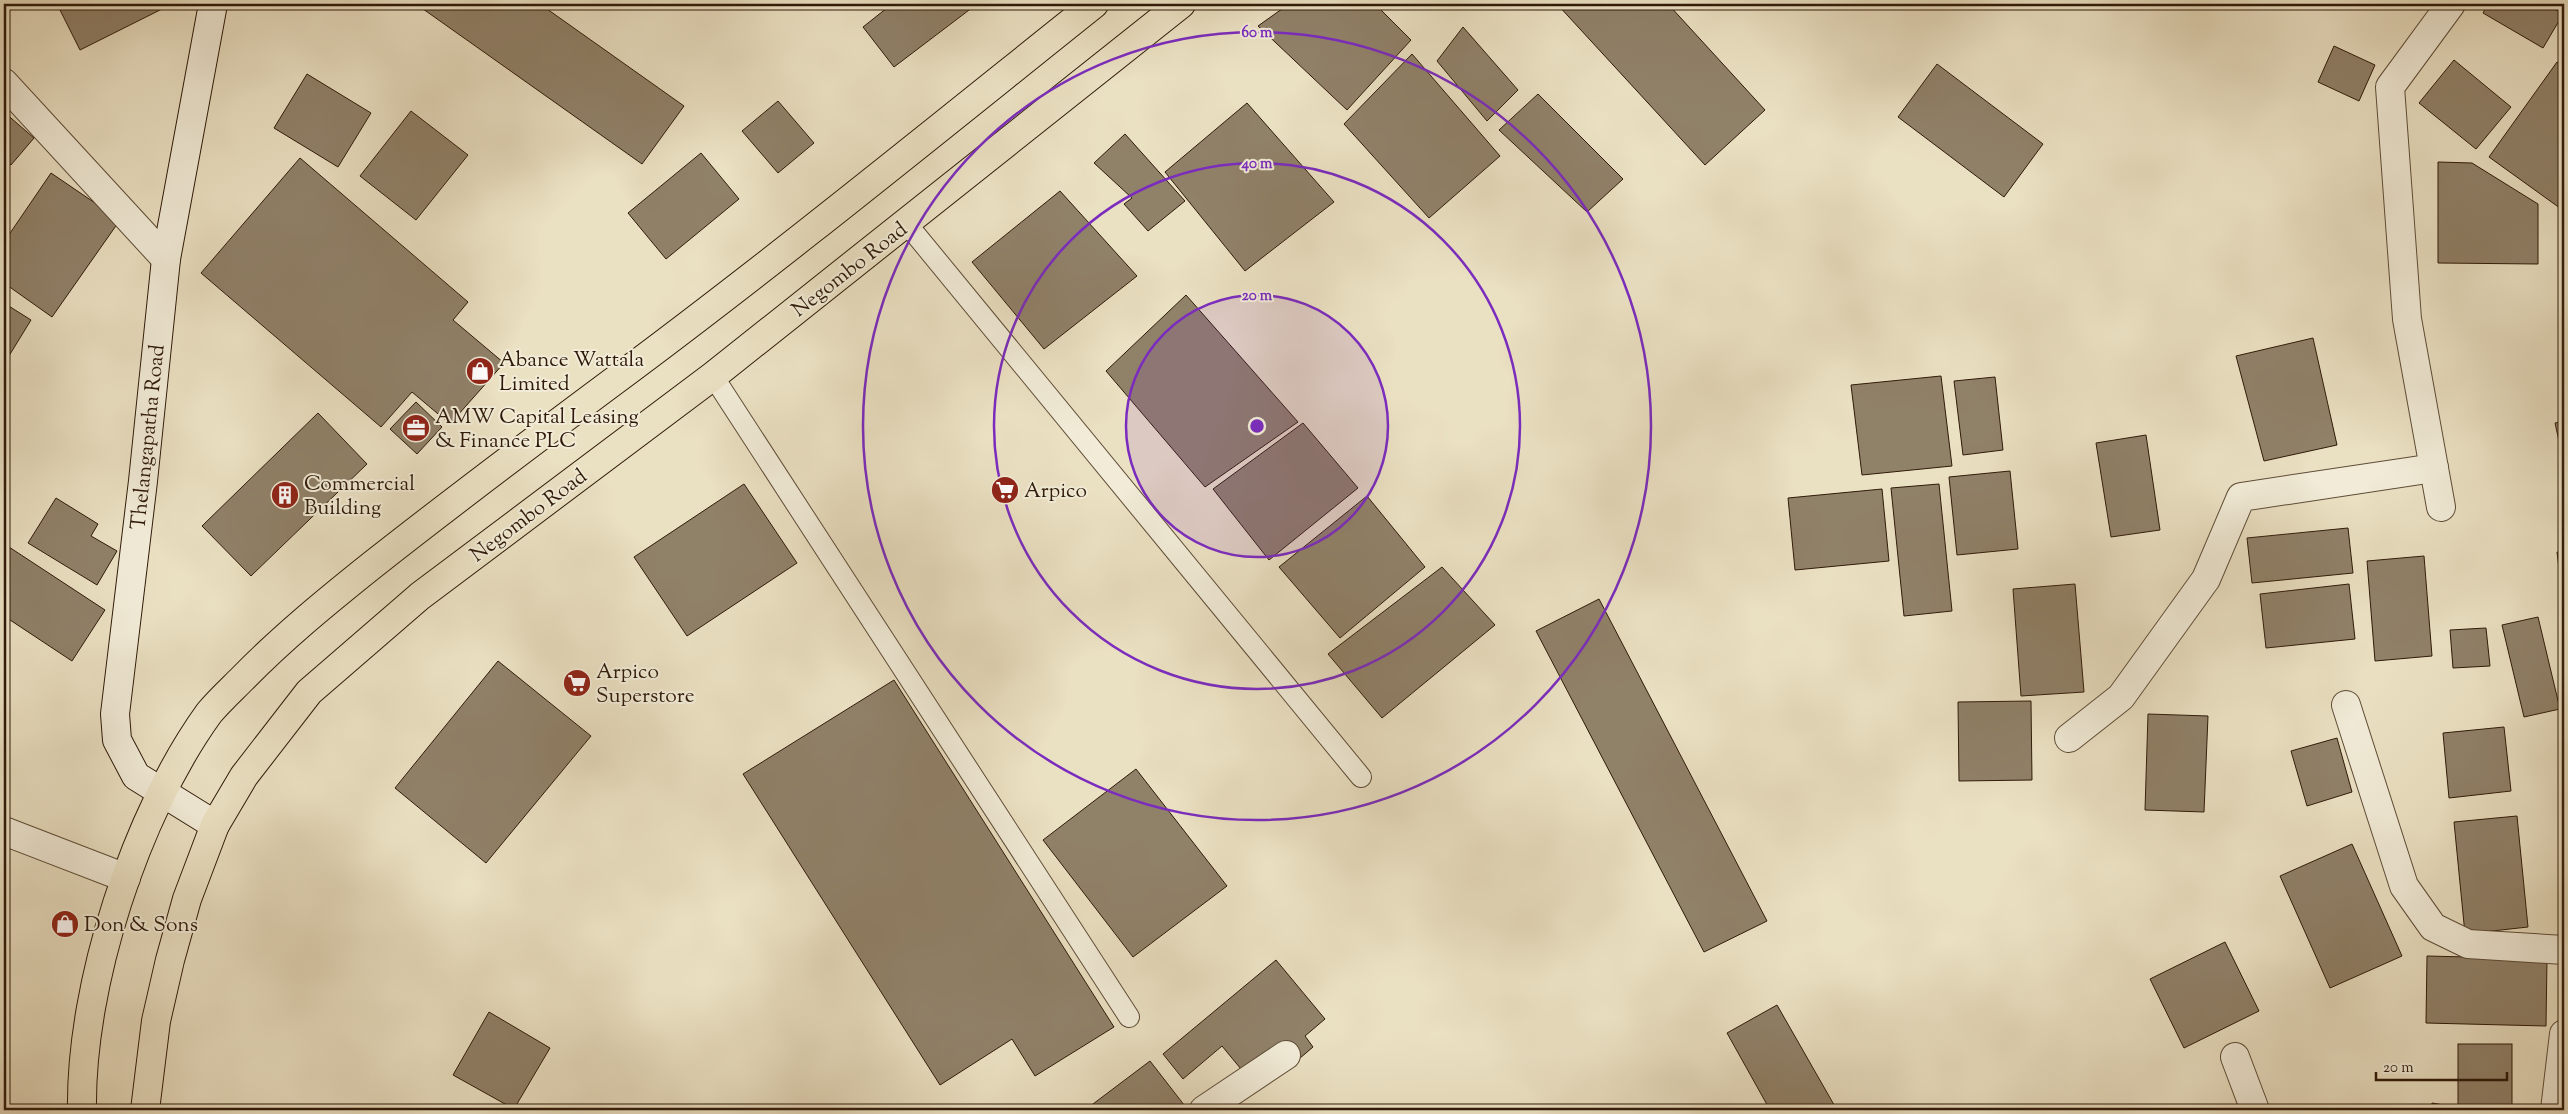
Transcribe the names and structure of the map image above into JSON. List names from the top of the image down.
{
  "streets": {
    "highway": ["Negombo Road"],
    "street": ["Thelangapatha Road"]
  },
  "crossings": [
    ["Negombo Road", "Thelangapatha Road"]
  ],
  "places": {
    "shop": ["Abance Wattala Limited", "Don & Sons"],
    "office": ["AMW Capital Leasing & Finance PLC"],
    "supermarket": ["Arpico", "Arpico Superstore"],
    "building": ["Commercial Building"]
  },
  "scale_bar": "20 m",
  "rings": ["60 m", "40 m", "20 m"]
}
